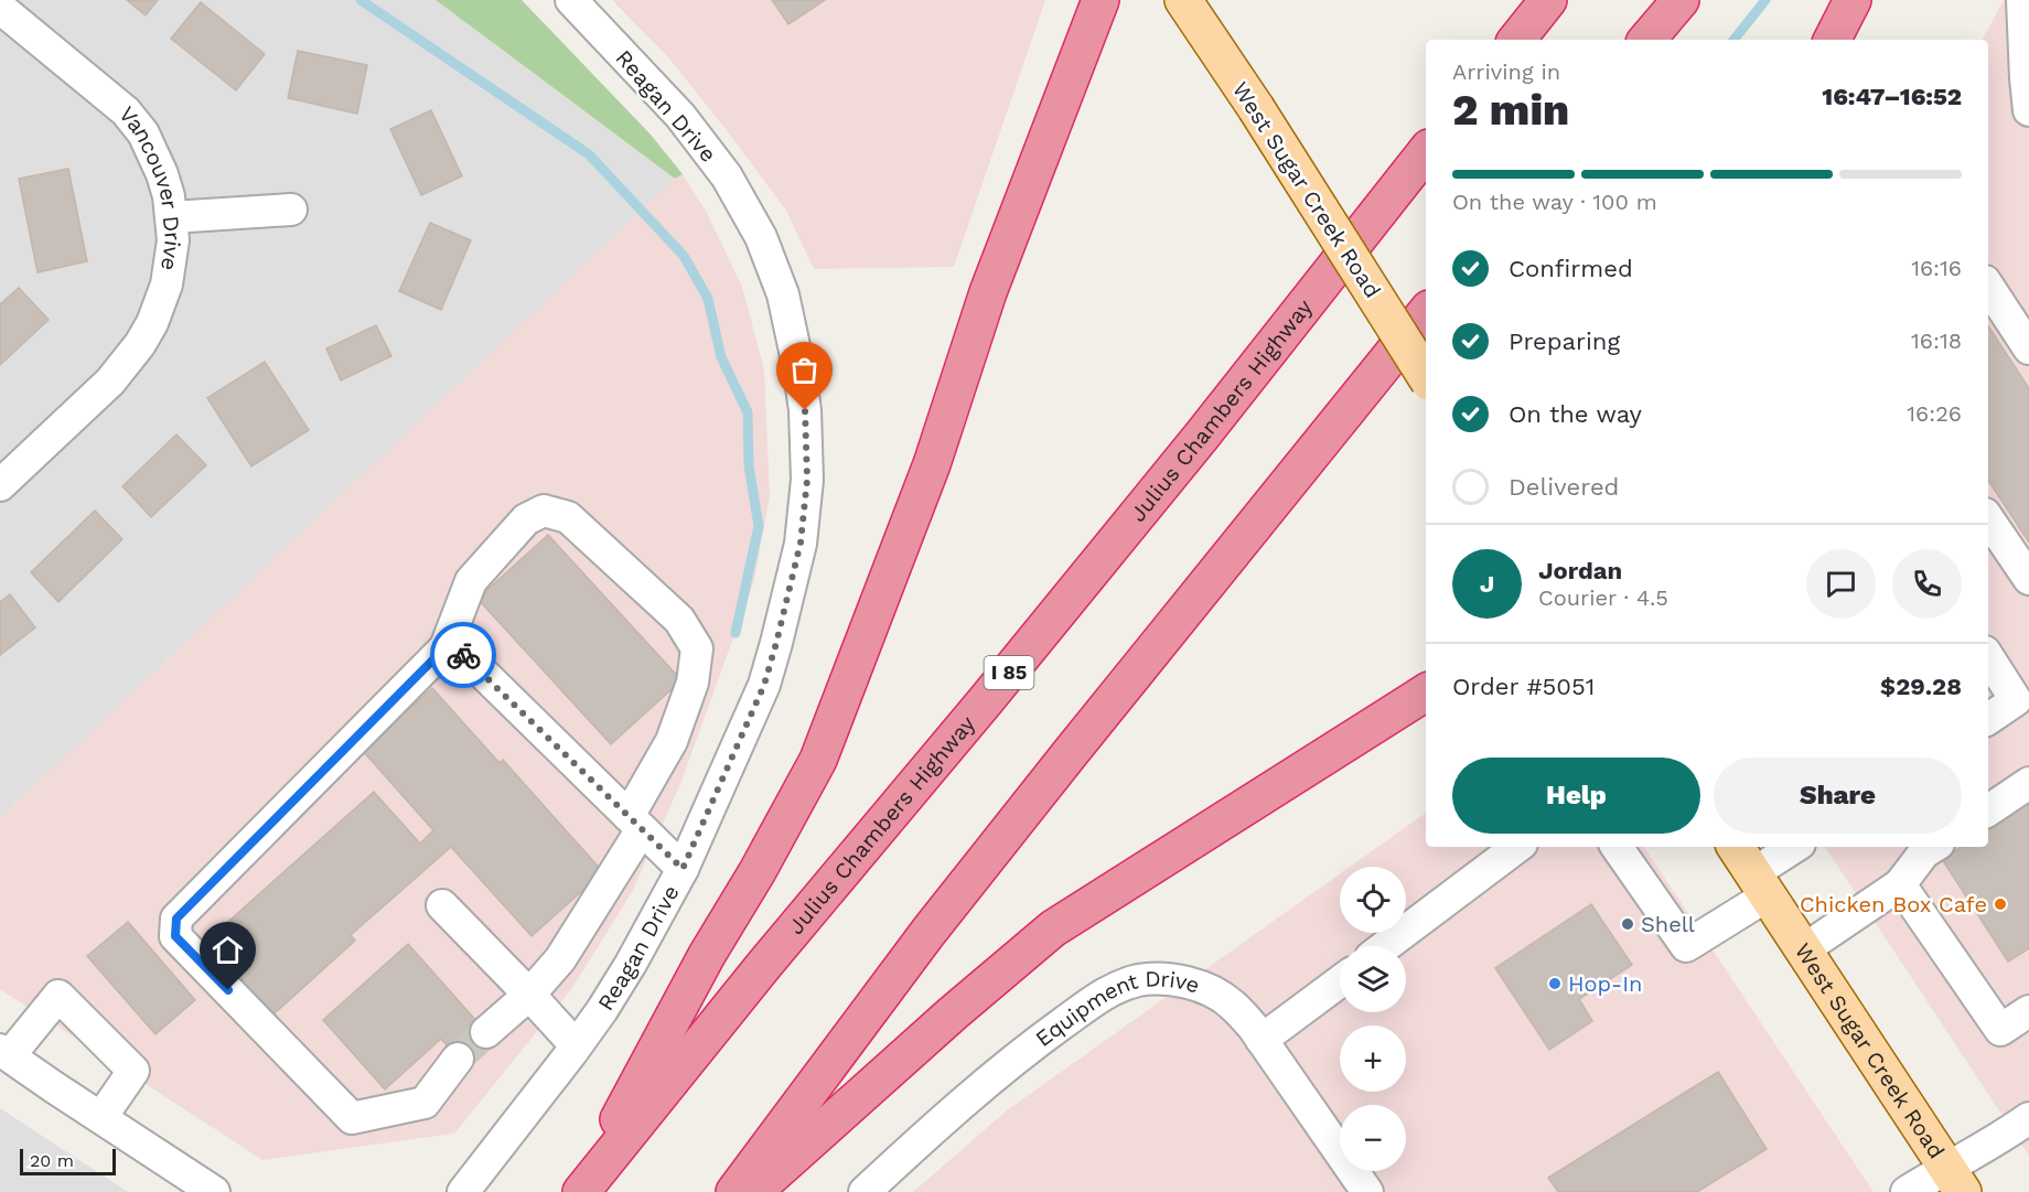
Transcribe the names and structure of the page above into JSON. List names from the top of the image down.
{
  "streets": {
    "highway": ["Julius Chambers Highway", "I 85"],
    "main road": ["West Sugar Creek Road"],
    "street": ["Reagan Drive", "Vancouver Drive", "Equipment Drive"]
  },
  "places": ["Chicken Box Cafe", "Shell", "Hop-In"],
  "scale_bar": "20 m",
  "page": {
    "heading": ["2 min", "Arriving in", "16:47–16:52"],
    "panel": [
      "Jordan",
      "Courier · 4.5",
      "Order #5051",
      "$29.28"
    ],
    "bar": "On the way · 100 m",
    "list": [
      ["Confirmed", "16:16"],
      ["Preparing", "16:18"],
      ["On the way", "16:26"],
      "Delivered"
    ],
    "round": "J",
    "buttons": ["Help", "Share"],
    "map_buttons": ["+", "−"],
    "scale": "20 m"
  }
}
